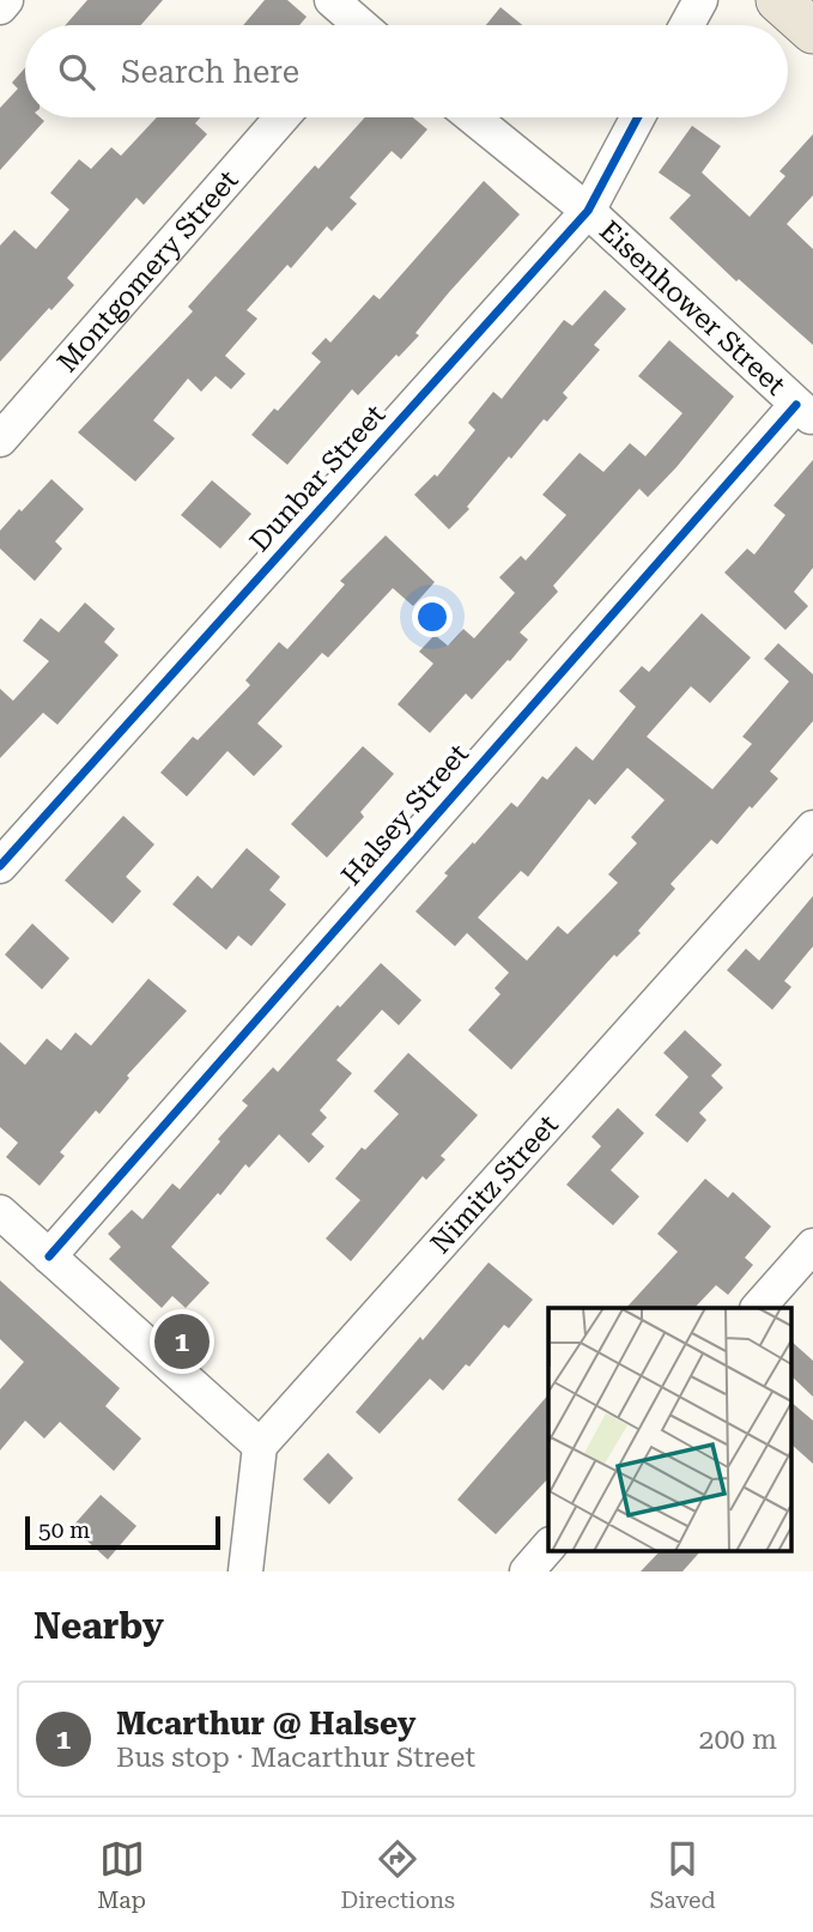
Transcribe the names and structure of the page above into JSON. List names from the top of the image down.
{
  "streets": {
    "street": [
      "Montgomery Street",
      "Eisenhower Street",
      "Dunbar Street",
      "Halsey Street",
      "Nimitz Street"
    ]
  },
  "crossings": [
    ["Eisenhower Street", "Dunbar Street"],
    ["Eisenhower Street", "Halsey Street"]
  ],
  "scale_bar": "50 m",
  "page": {
    "search": "Search here",
    "pins": "1",
    "scale": "50 m",
    "heading": "Nearby",
    "list": [
      {
        "mark": "1",
        "name": "Mcarthur @ Halsey",
        "note": "Bus stop · Macarthur Street",
        "value": "200 m"
      }
    ],
    "nav": ["Map", "Directions", "Saved"]
  }
}
